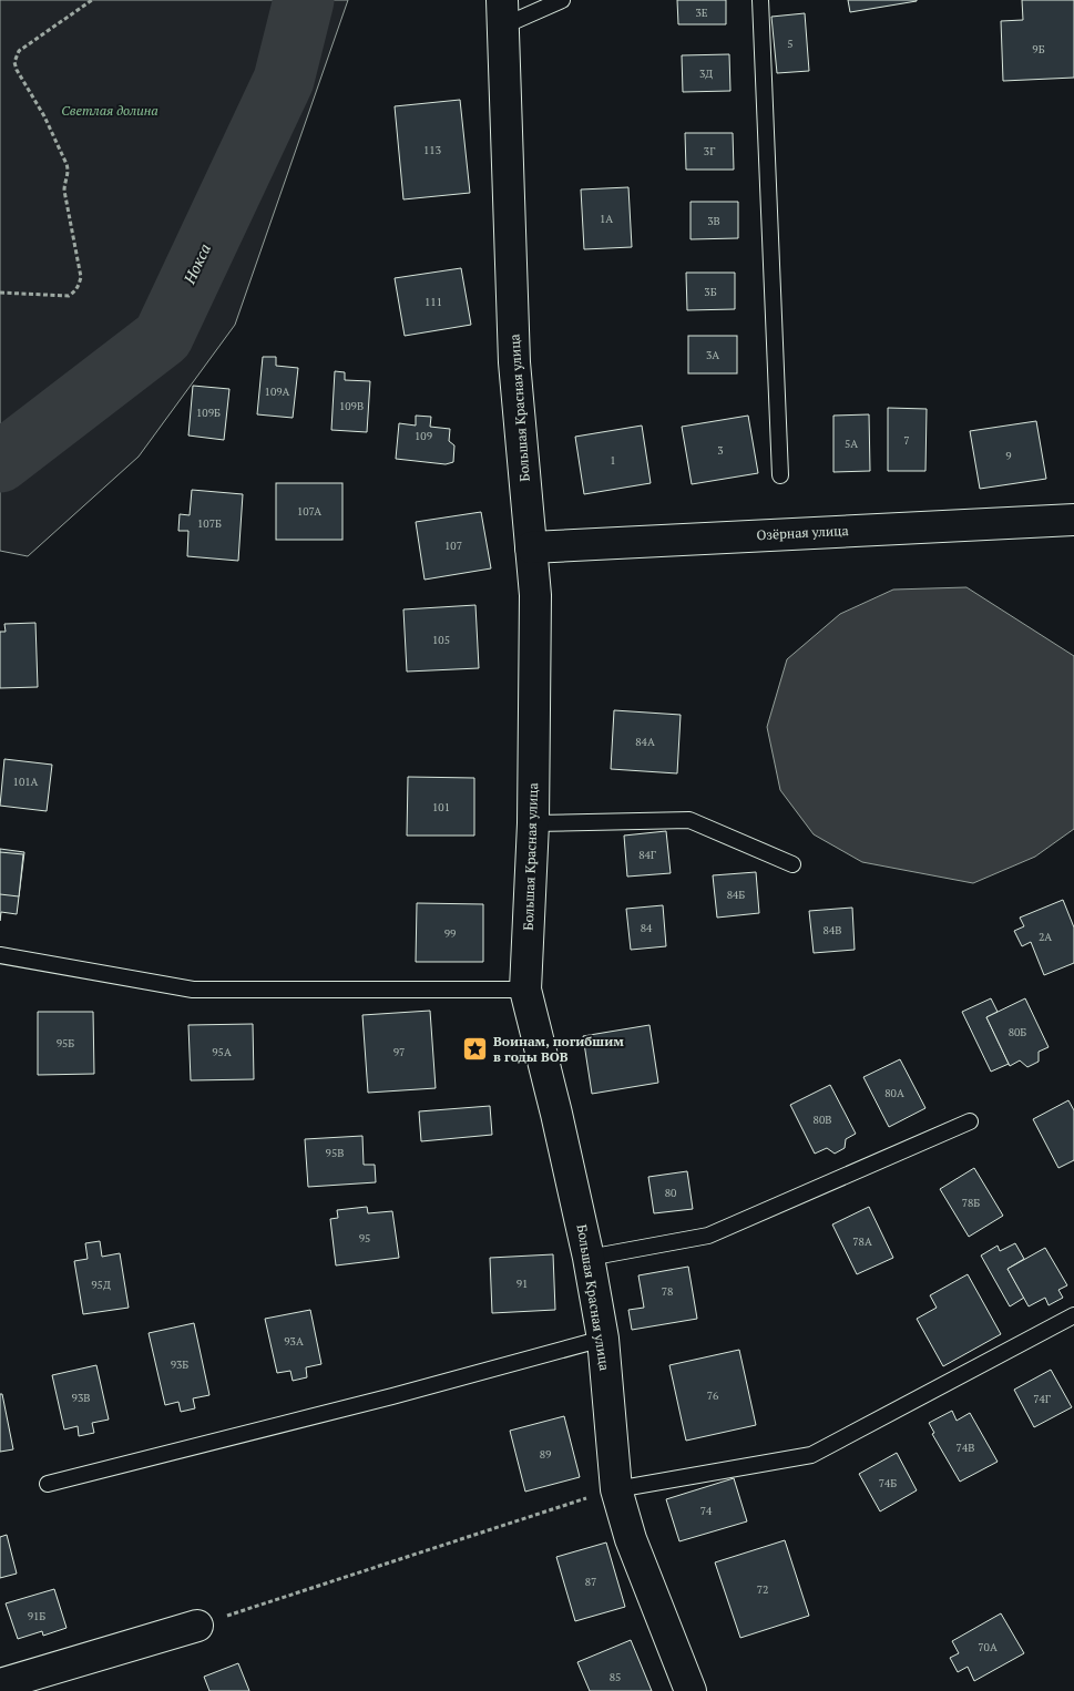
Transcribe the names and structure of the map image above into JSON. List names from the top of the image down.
{
  "streets": {
    "street": ["Большая Красная улица", "Озёрная улица"]
  },
  "crossings": [
    ["Большая Красная улица", "Озёрная улица"]
  ],
  "water": ["Нокса"],
  "parks": ["Светлая долина"],
  "places": {
    "place": ["Воинам, погибшим в годы ВОВ"]
  },
  "house_numbers": [
    "3Е",
    "5",
    "9Б",
    "3Д",
    "113",
    "3Г",
    "1A",
    "3В",
    "3Б",
    "111",
    "3А",
    "109А",
    "109В",
    "109Б",
    "109",
    "7",
    "5А",
    "3",
    "9",
    "1",
    "107А",
    "107Б",
    "107",
    "105",
    "84А",
    "101А",
    "101",
    "84Г",
    "84Б",
    "84",
    "84В",
    "99",
    "2А",
    "80Б",
    "95Б",
    "95А",
    "97",
    "80А",
    "80В",
    "95В",
    "80",
    "78Б",
    "95",
    "78А",
    "91",
    "95Д",
    "78",
    "93А",
    "93Б",
    "76",
    "93В",
    "74Г",
    "74В",
    "89",
    "74Б",
    "74",
    "87",
    "72",
    "91Б",
    "70А",
    "85"
  ]
}
